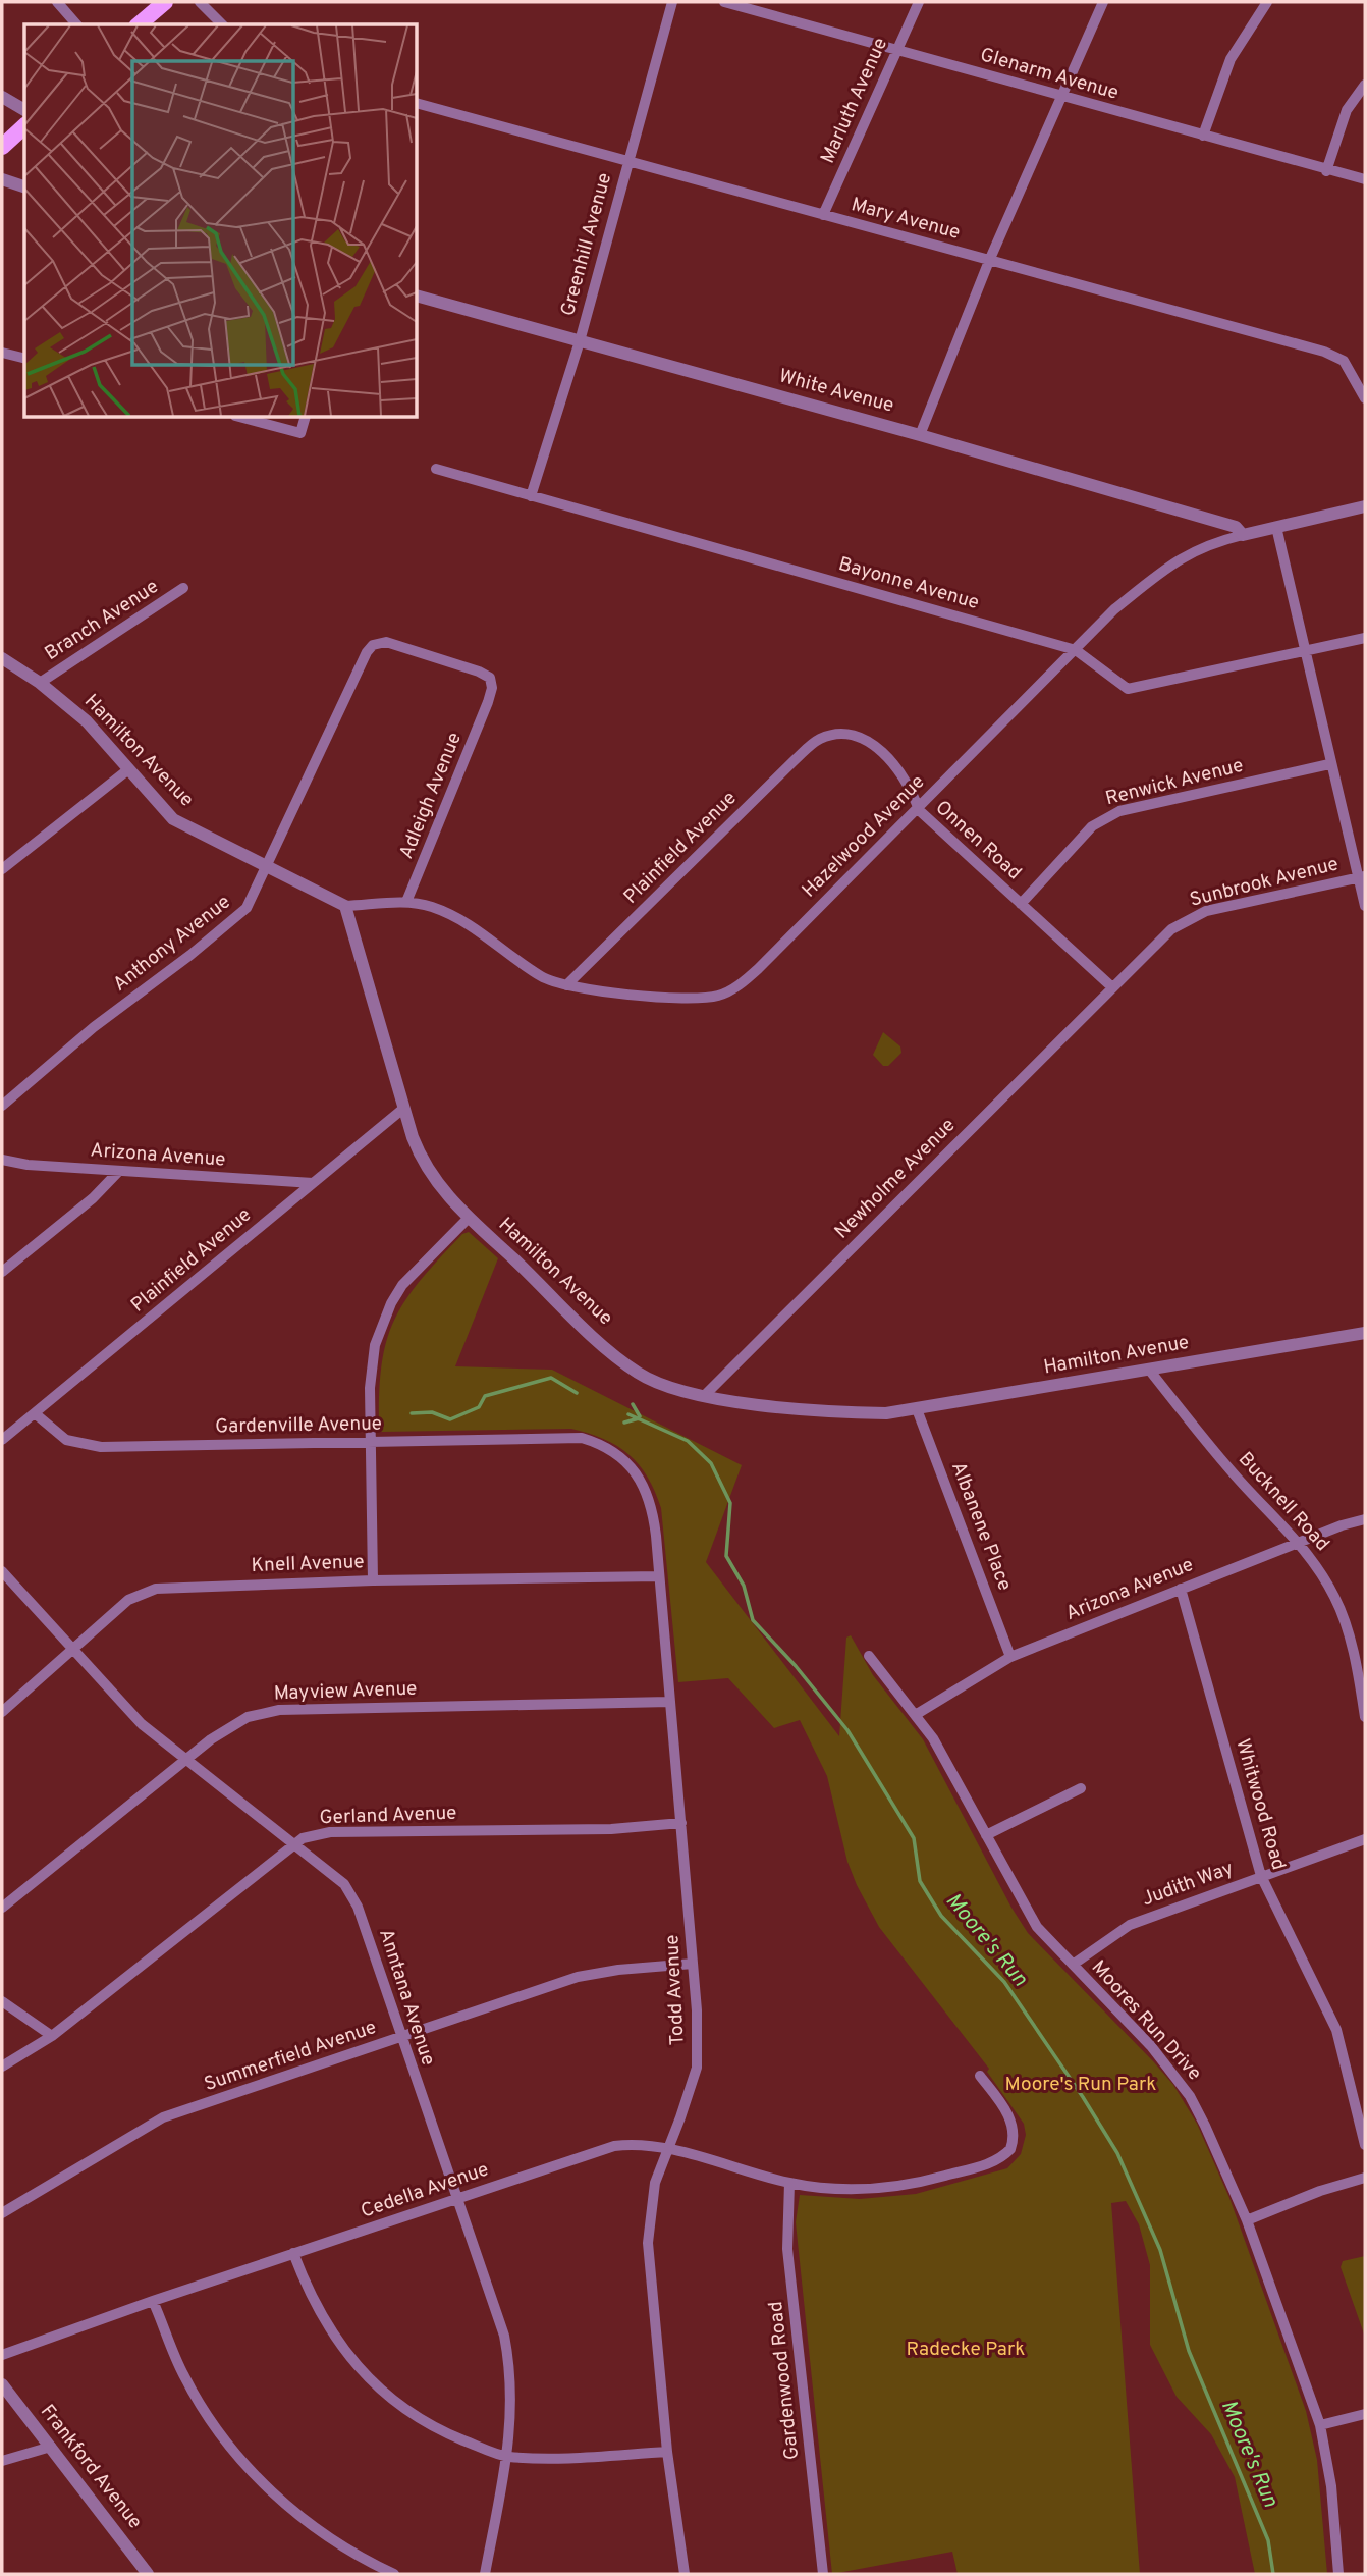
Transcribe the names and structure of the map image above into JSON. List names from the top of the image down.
{
  "streets": {
    "street": [
      "Glenarm Avenue",
      "Marluth Avenue",
      "Mary Avenue",
      "Greenhill Avenue",
      "White Avenue",
      "Bayonne Avenue",
      "Branch Avenue",
      "Hamilton Avenue",
      "Renwick Avenue",
      "Adleigh Avenue",
      "Hazelwood Avenue",
      "Onnen Road",
      "Plainfield Avenue",
      "Sunbrook Avenue",
      "Anthony Avenue",
      "Arizona Avenue",
      "Newholme Avenue",
      "Gardenville Avenue",
      "Bucknell Road",
      "Albanene Place",
      "Knell Avenue",
      "Mayview Avenue",
      "Whitwood Road",
      "Gerland Avenue",
      "Judith Way",
      "Todd Avenue",
      "Anntana Avenue",
      "Moores Run Drive",
      "Summerfield Avenue",
      "Cedella Avenue",
      "Gardenwood Road",
      "Frankford Avenue"
    ]
  },
  "crossings": [
    ["Glenarm Avenue", "Marluth Avenue"],
    ["Marluth Avenue", "Mary Avenue"],
    ["Mary Avenue", "Greenhill Avenue"],
    ["Greenhill Avenue", "White Avenue"],
    ["Greenhill Avenue", "Bayonne Avenue"],
    ["White Avenue", "Hazelwood Avenue"],
    ["Bayonne Avenue", "Hazelwood Avenue"],
    ["Branch Avenue", "Hamilton Avenue"],
    ["Hamilton Avenue", "Hazelwood Avenue"],
    ["Hamilton Avenue", "Plainfield Avenue"],
    ["Hamilton Avenue", "Anthony Avenue"],
    ["Hamilton Avenue", "Newholme Avenue"],
    ["Hamilton Avenue", "Bucknell Road"],
    ["Hamilton Avenue", "Albanene Place"],
    ["Renwick Avenue", "Onnen Road"],
    ["Adleigh Avenue", "Hazelwood Avenue"],
    ["Adleigh Avenue", "Anthony Avenue"],
    ["Hazelwood Avenue", "Onnen Road"],
    ["Hazelwood Avenue", "Plainfield Avenue"],
    ["Onnen Road", "Plainfield Avenue"],
    ["Onnen Road", "Sunbrook Avenue"],
    ["Onnen Road", "Newholme Avenue"],
    ["Plainfield Avenue", "Arizona Avenue"],
    ["Plainfield Avenue", "Gardenville Avenue"],
    ["Sunbrook Avenue", "Newholme Avenue"],
    ["Arizona Avenue", "Bucknell Road"],
    ["Arizona Avenue", "Albanene Place"],
    ["Arizona Avenue", "Whitwood Road"],
    ["Arizona Avenue", "Moores Run Drive"],
    ["Gardenville Avenue", "Todd Avenue"],
    ["Knell Avenue", "Todd Avenue"],
    ["Knell Avenue", "Anntana Avenue"],
    ["Mayview Avenue", "Todd Avenue"],
    ["Mayview Avenue", "Anntana Avenue"],
    ["Whitwood Road", "Judith Way"],
    ["Gerland Avenue", "Todd Avenue"],
    ["Gerland Avenue", "Anntana Avenue"],
    ["Judith Way", "Moores Run Drive"],
    ["Todd Avenue", "Summerfield Avenue"],
    ["Todd Avenue", "Cedella Avenue"],
    ["Anntana Avenue", "Summerfield Avenue"],
    ["Anntana Avenue", "Cedella Avenue"],
    ["Cedella Avenue", "Gardenwood Road"]
  ],
  "water": ["Moore's Run"],
  "parks": ["Moore's Run Park", "Radecke Park"]
}
